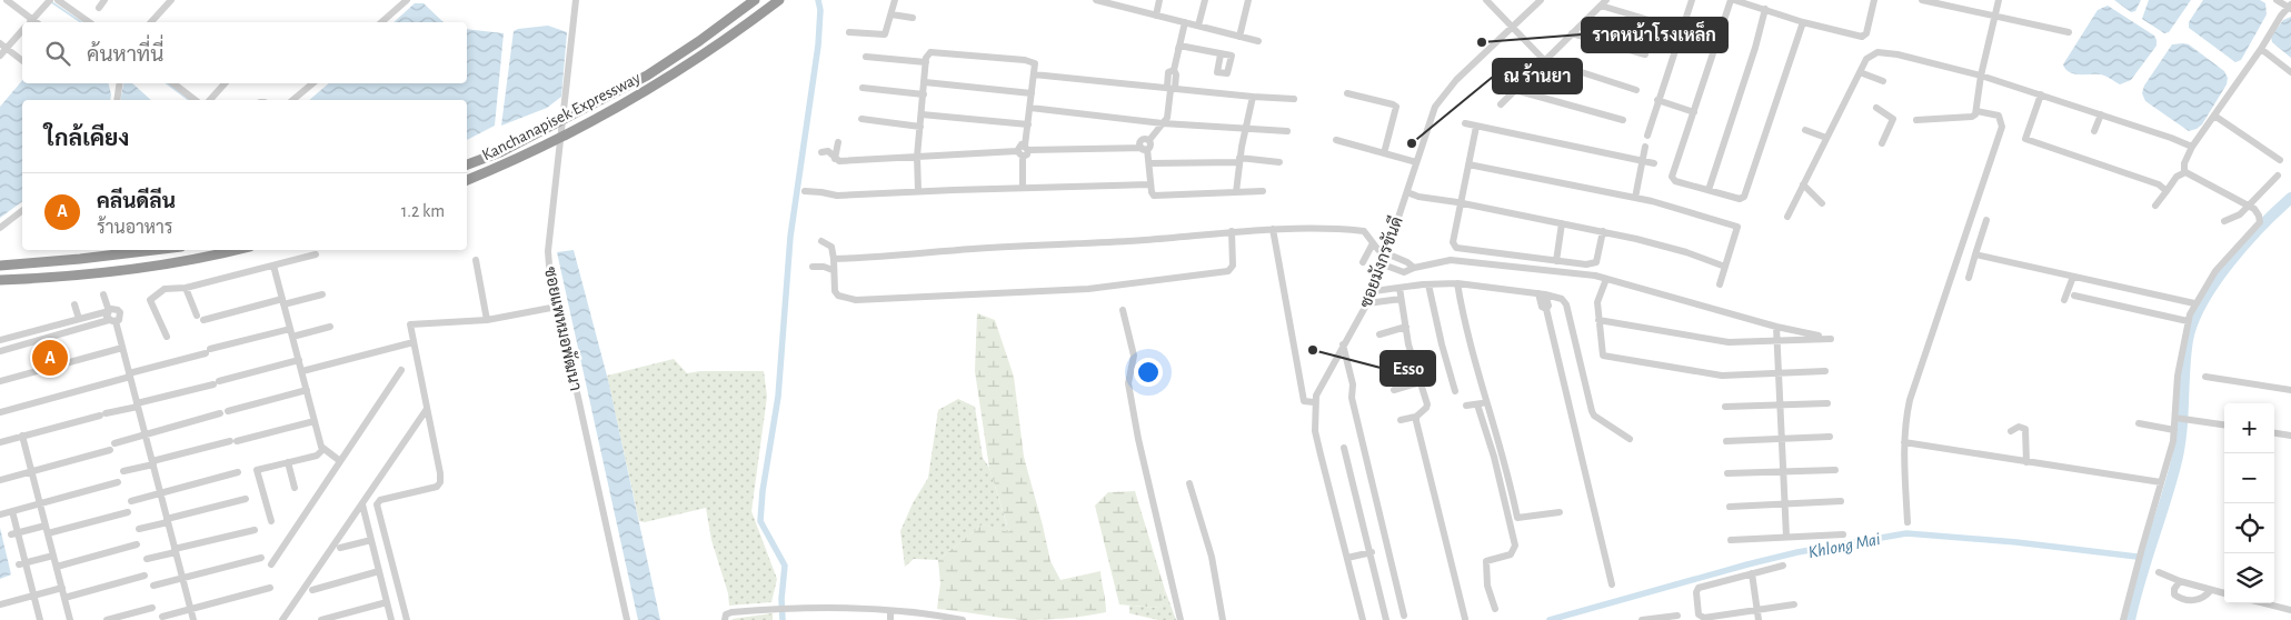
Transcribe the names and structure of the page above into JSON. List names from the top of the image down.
{
  "streets": {
    "highway": ["Kanchanapisek Expressway"],
    "street": ["ซอยมังกรขันดี", "ซอยแพหมอพัฒนา"]
  },
  "water": ["Khlong Mai"],
  "places": ["ราดหน้าโรงเหล็ก", "ณ ร้านยา", "Esso"],
  "page": {
    "search": "ค้นหาที่นี่",
    "heading": "ใกล้เคียง",
    "list": [
      {
        "mark": "A",
        "name": "คลีนดีลีน",
        "note": "ร้านอาหาร",
        "value": "1.2 km"
      }
    ],
    "pins": "A",
    "map_buttons": ["+", "−"]
  }
}
